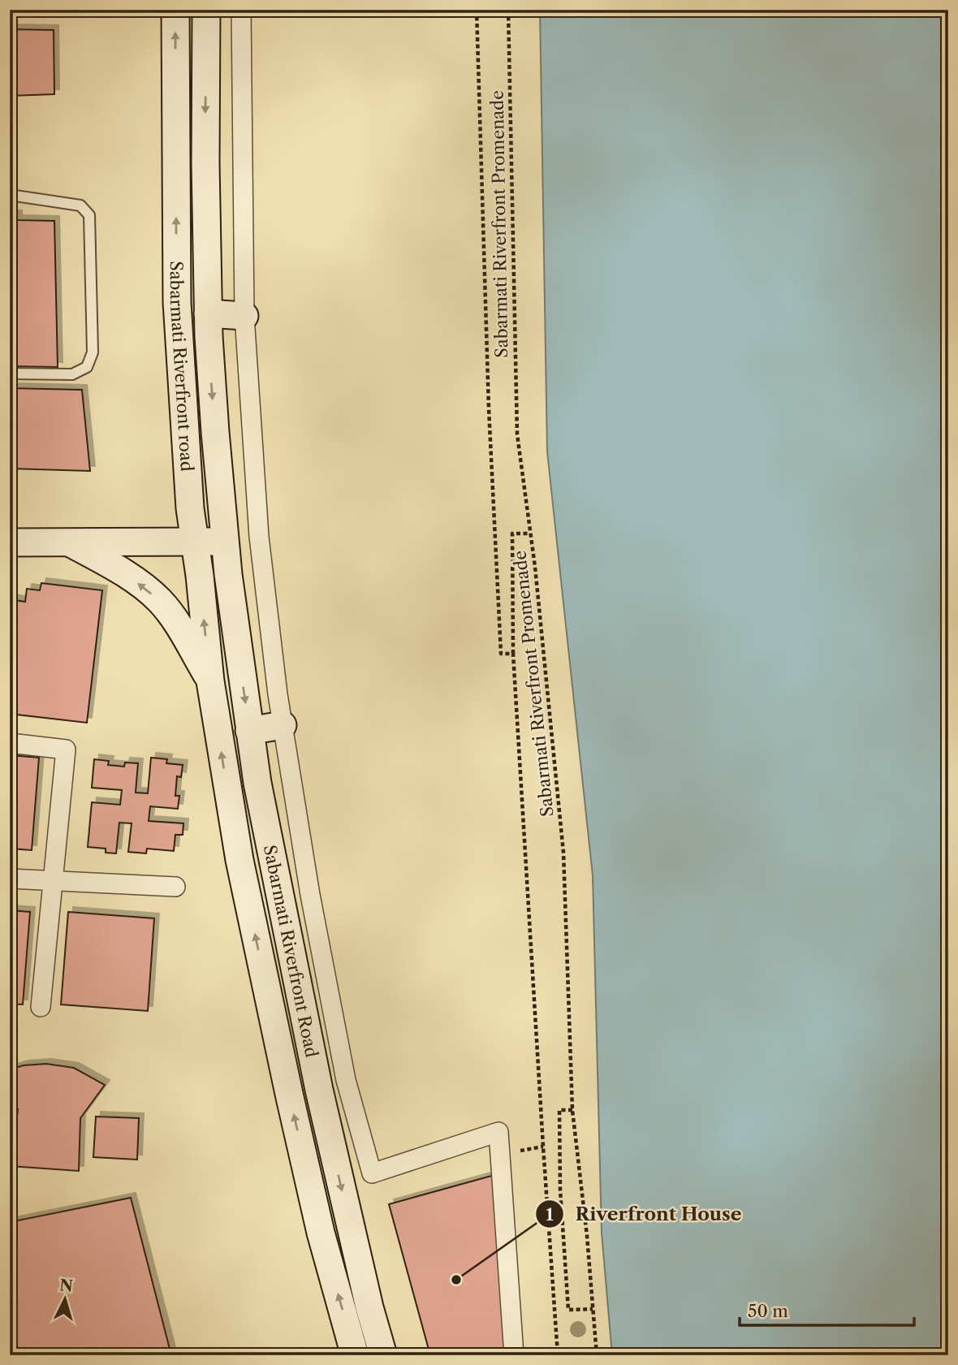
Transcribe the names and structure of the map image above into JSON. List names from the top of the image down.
{
  "streets": {
    "street": ["Sabarmati Riverfront road", "Sabarmati Riverfront Road"],
    "path": ["Sabarmati Riverfront Promenade"]
  },
  "crossings": [
    ["Sabarmati Riverfront road", "Sabarmati Riverfront Road"]
  ],
  "places": ["Riverfront House"],
  "scale_bar": "50 m",
  "north": "top"
}
